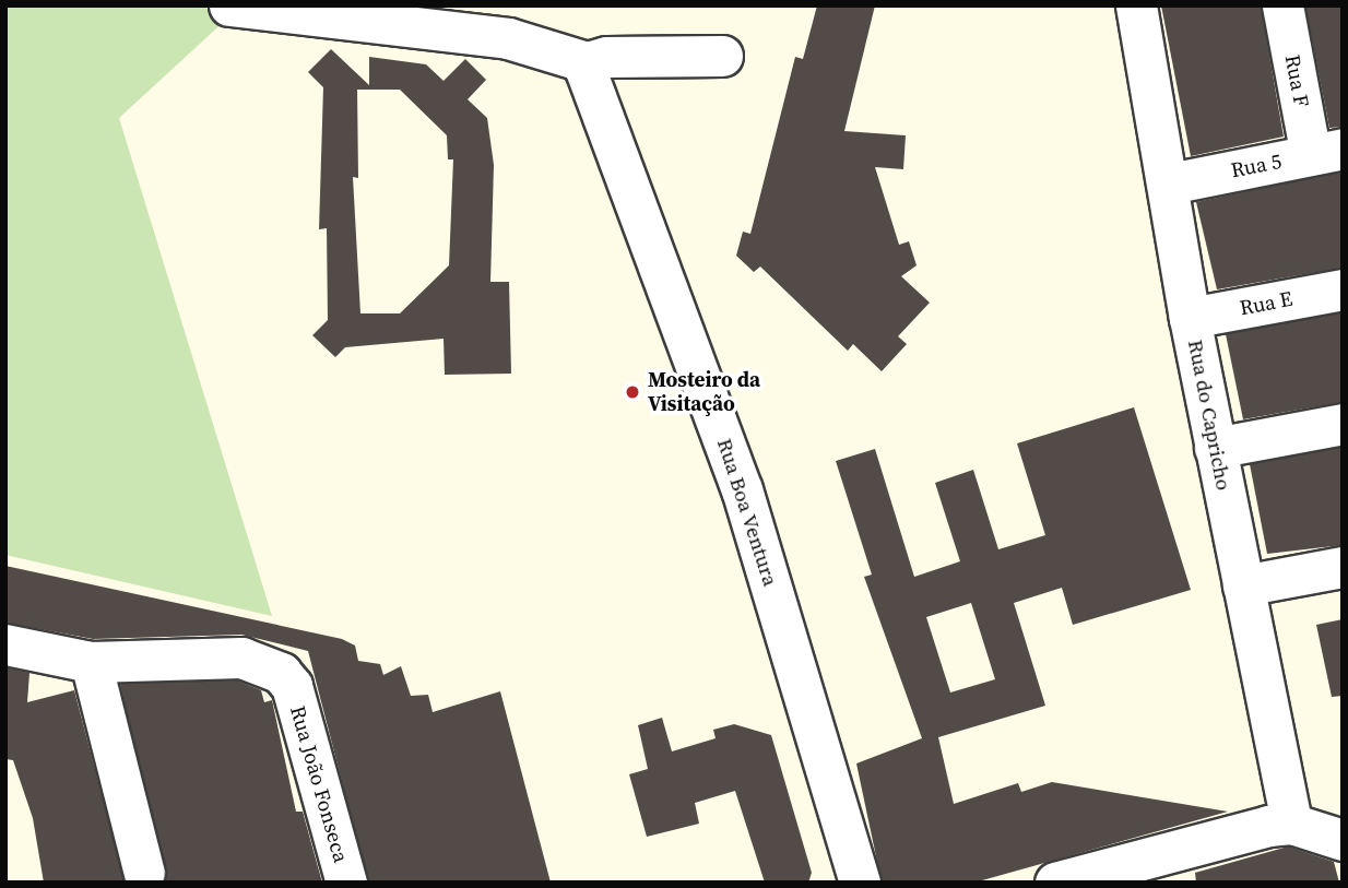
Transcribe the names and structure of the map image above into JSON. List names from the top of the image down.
{
  "streets": {
    "street": [
      "Rua F",
      "Rua 5",
      "Rua E",
      "Rua do Capricho",
      "Rua Boa Ventura",
      "Rua João Fonseca"
    ]
  },
  "crossings": [
    ["Rua F", "Rua 5"],
    ["Rua 5", "Rua do Capricho"],
    ["Rua E", "Rua do Capricho"]
  ],
  "places": ["Mosteiro da Visitação"]
}
